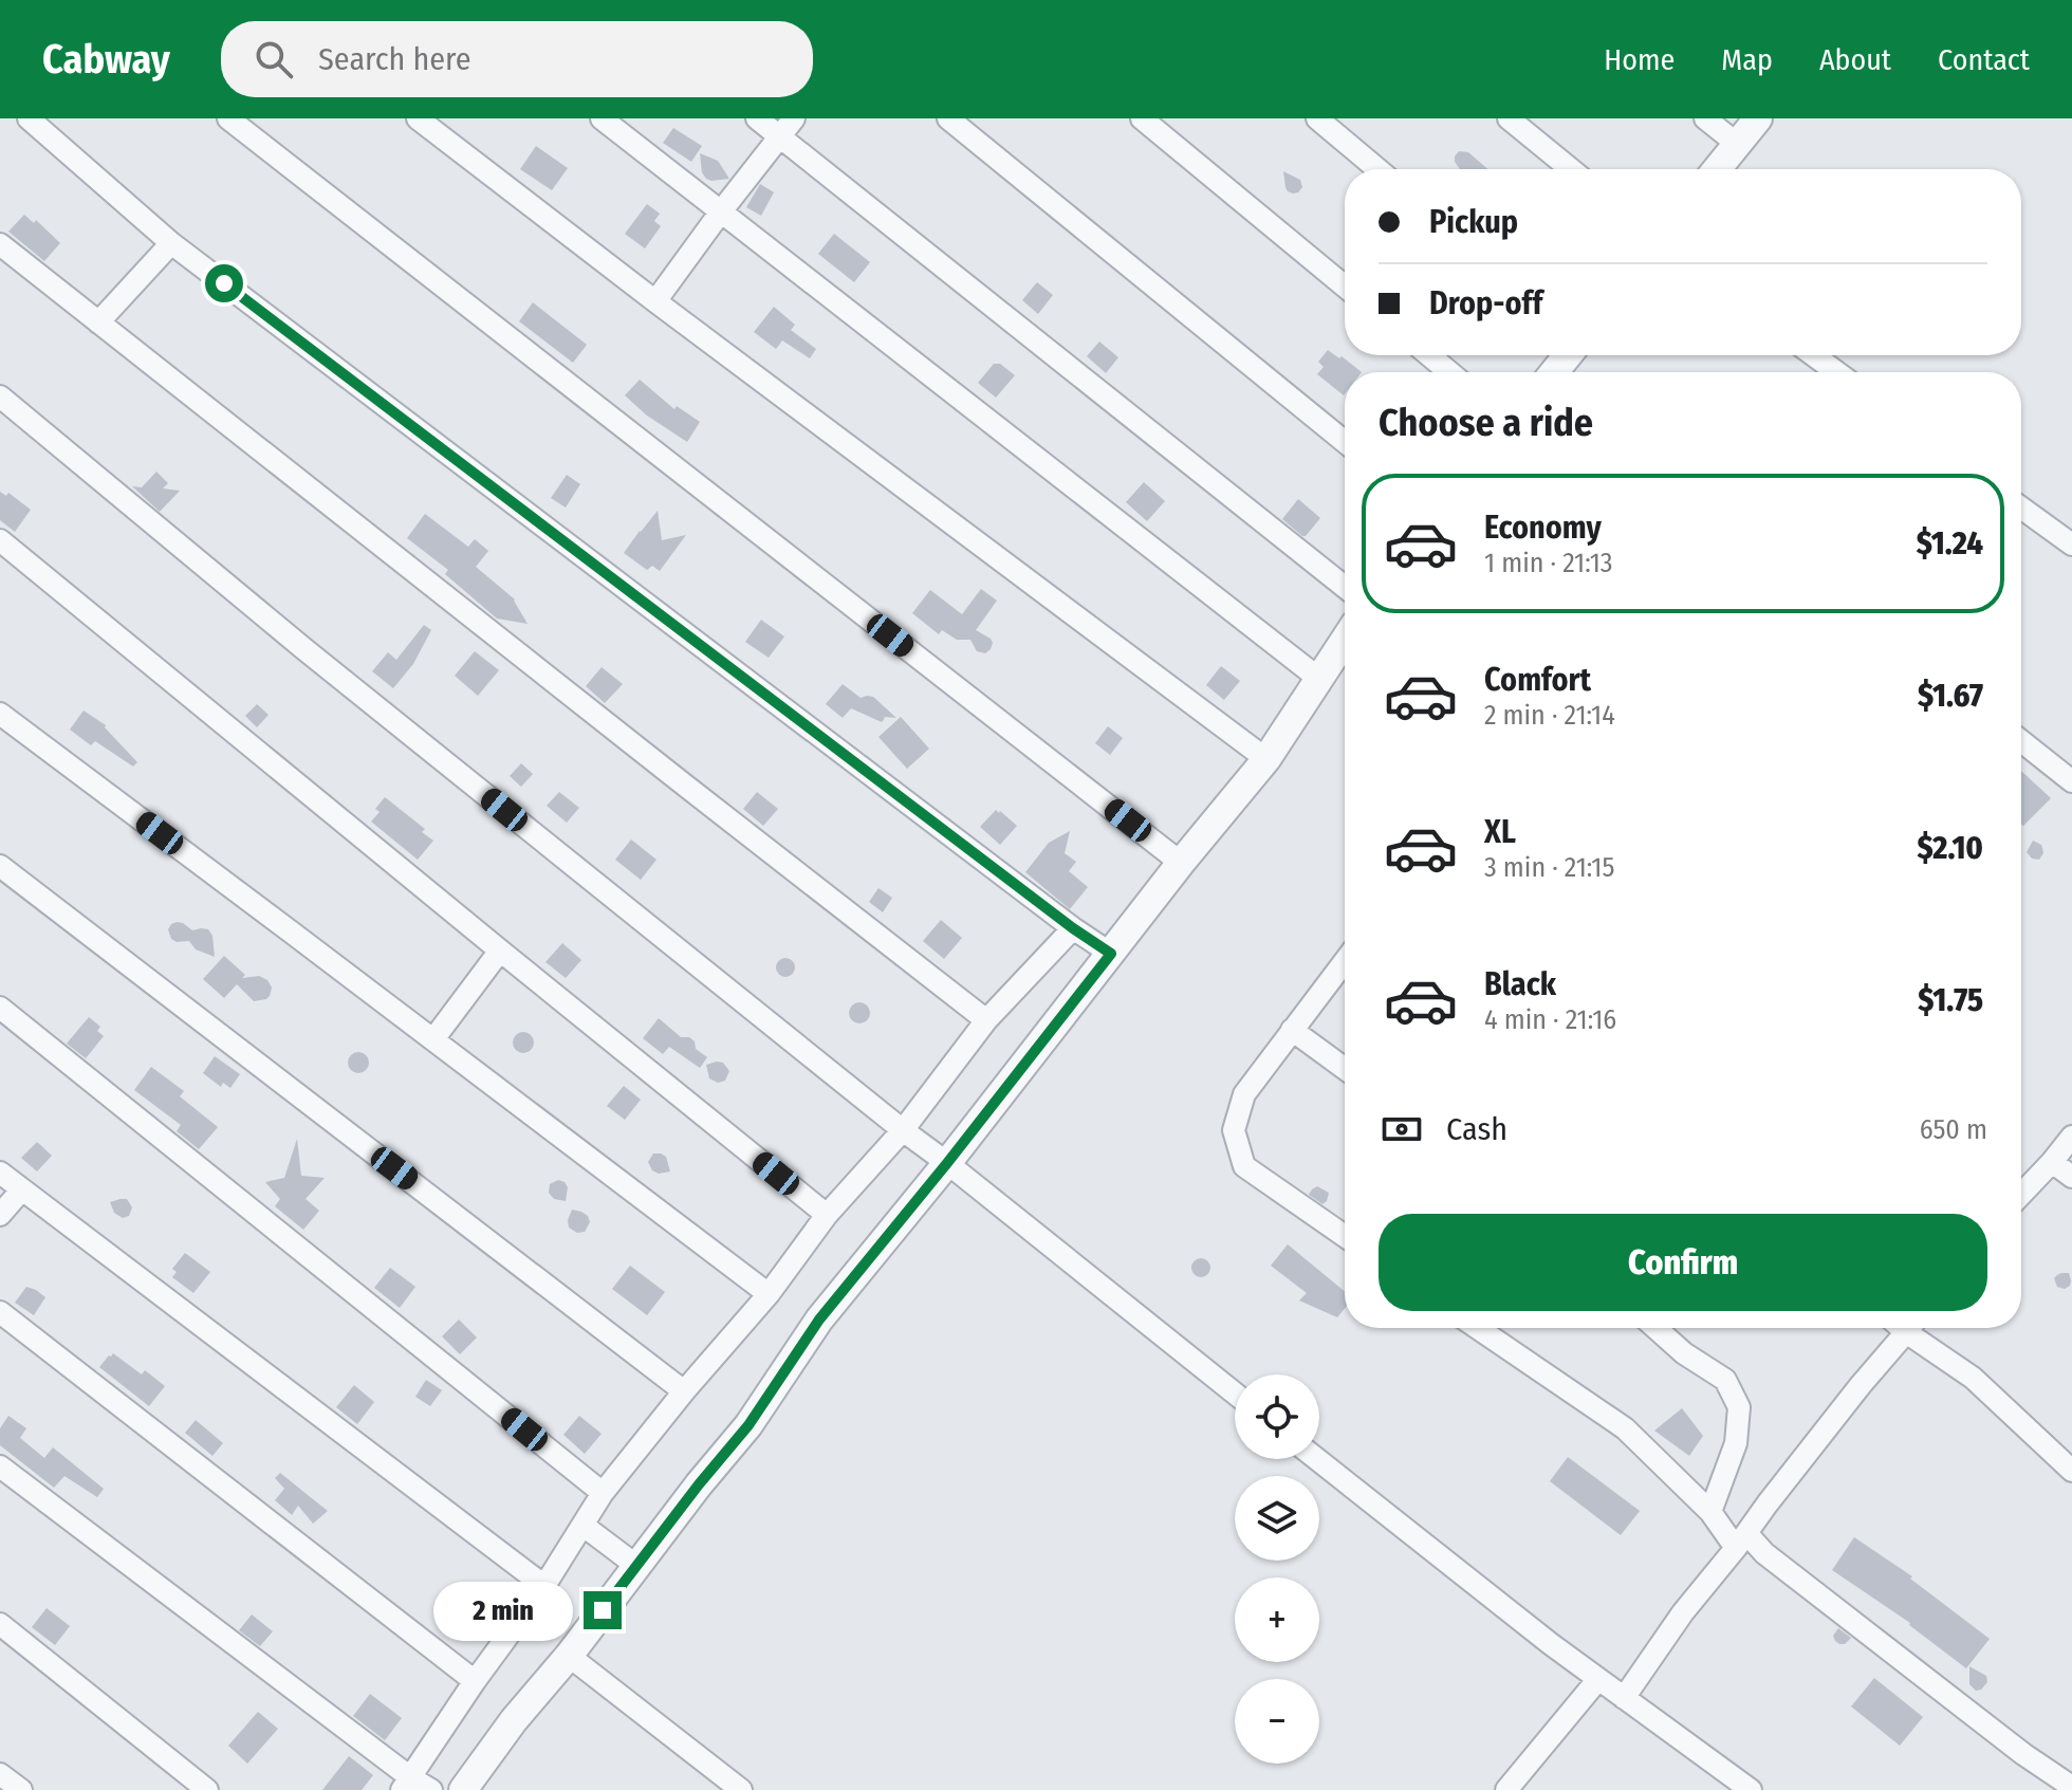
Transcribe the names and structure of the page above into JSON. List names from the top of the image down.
{
  "page": {
    "header": "Cabway",
    "search": "Search here",
    "nav": [
      "Home",
      "Map",
      "About",
      "Contact"
    ],
    "banner": ["Pickup", "Drop-off"],
    "heading": "Choose a ride",
    "list": [
      {
        "name": "Economy",
        "note": "1 min · 21:13",
        "value": "$1.24"
      },
      {
        "name": "Comfort",
        "note": "2 min · 21:14",
        "value": "$1.67"
      },
      {
        "name": "XL",
        "note": "3 min · 21:15",
        "value": "$2.10"
      },
      {
        "name": "Black",
        "note": "4 min · 21:16",
        "value": "$1.75"
      }
    ],
    "pay": ["Cash", "650 m"],
    "buttons": "Confirm",
    "map_buttons": ["+", "−"],
    "bubble": "2 min"
  }
}
